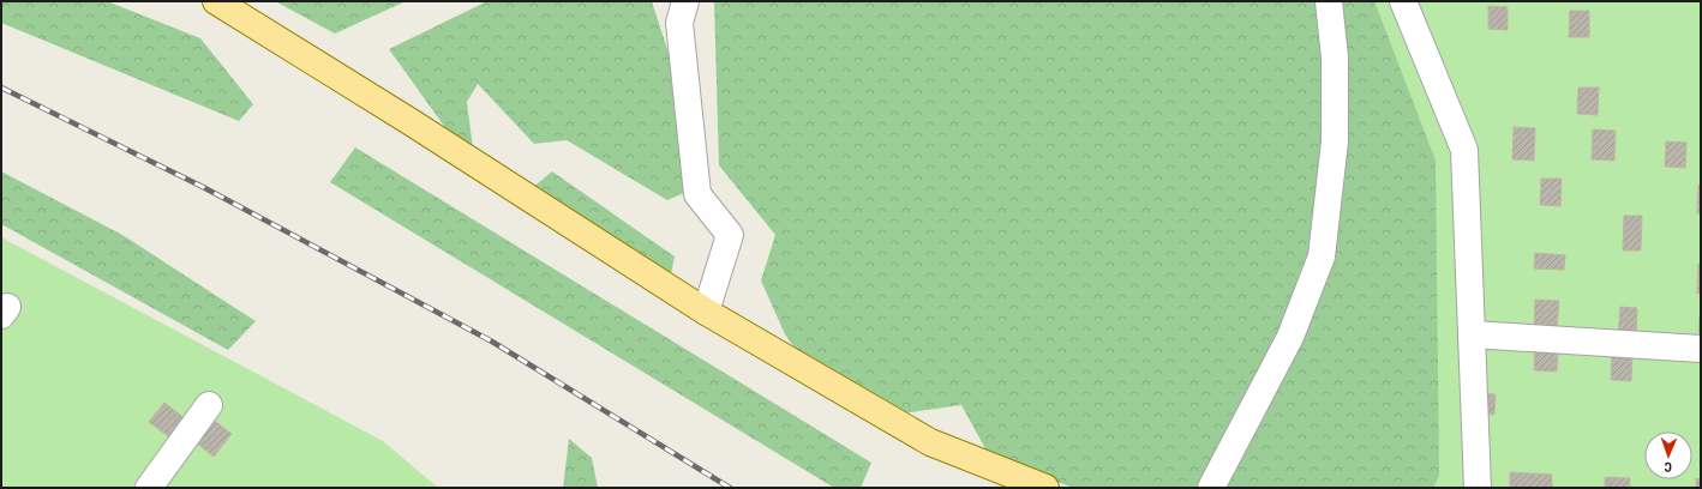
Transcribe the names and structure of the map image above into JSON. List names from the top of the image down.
{
  "north": "bottom"
}
